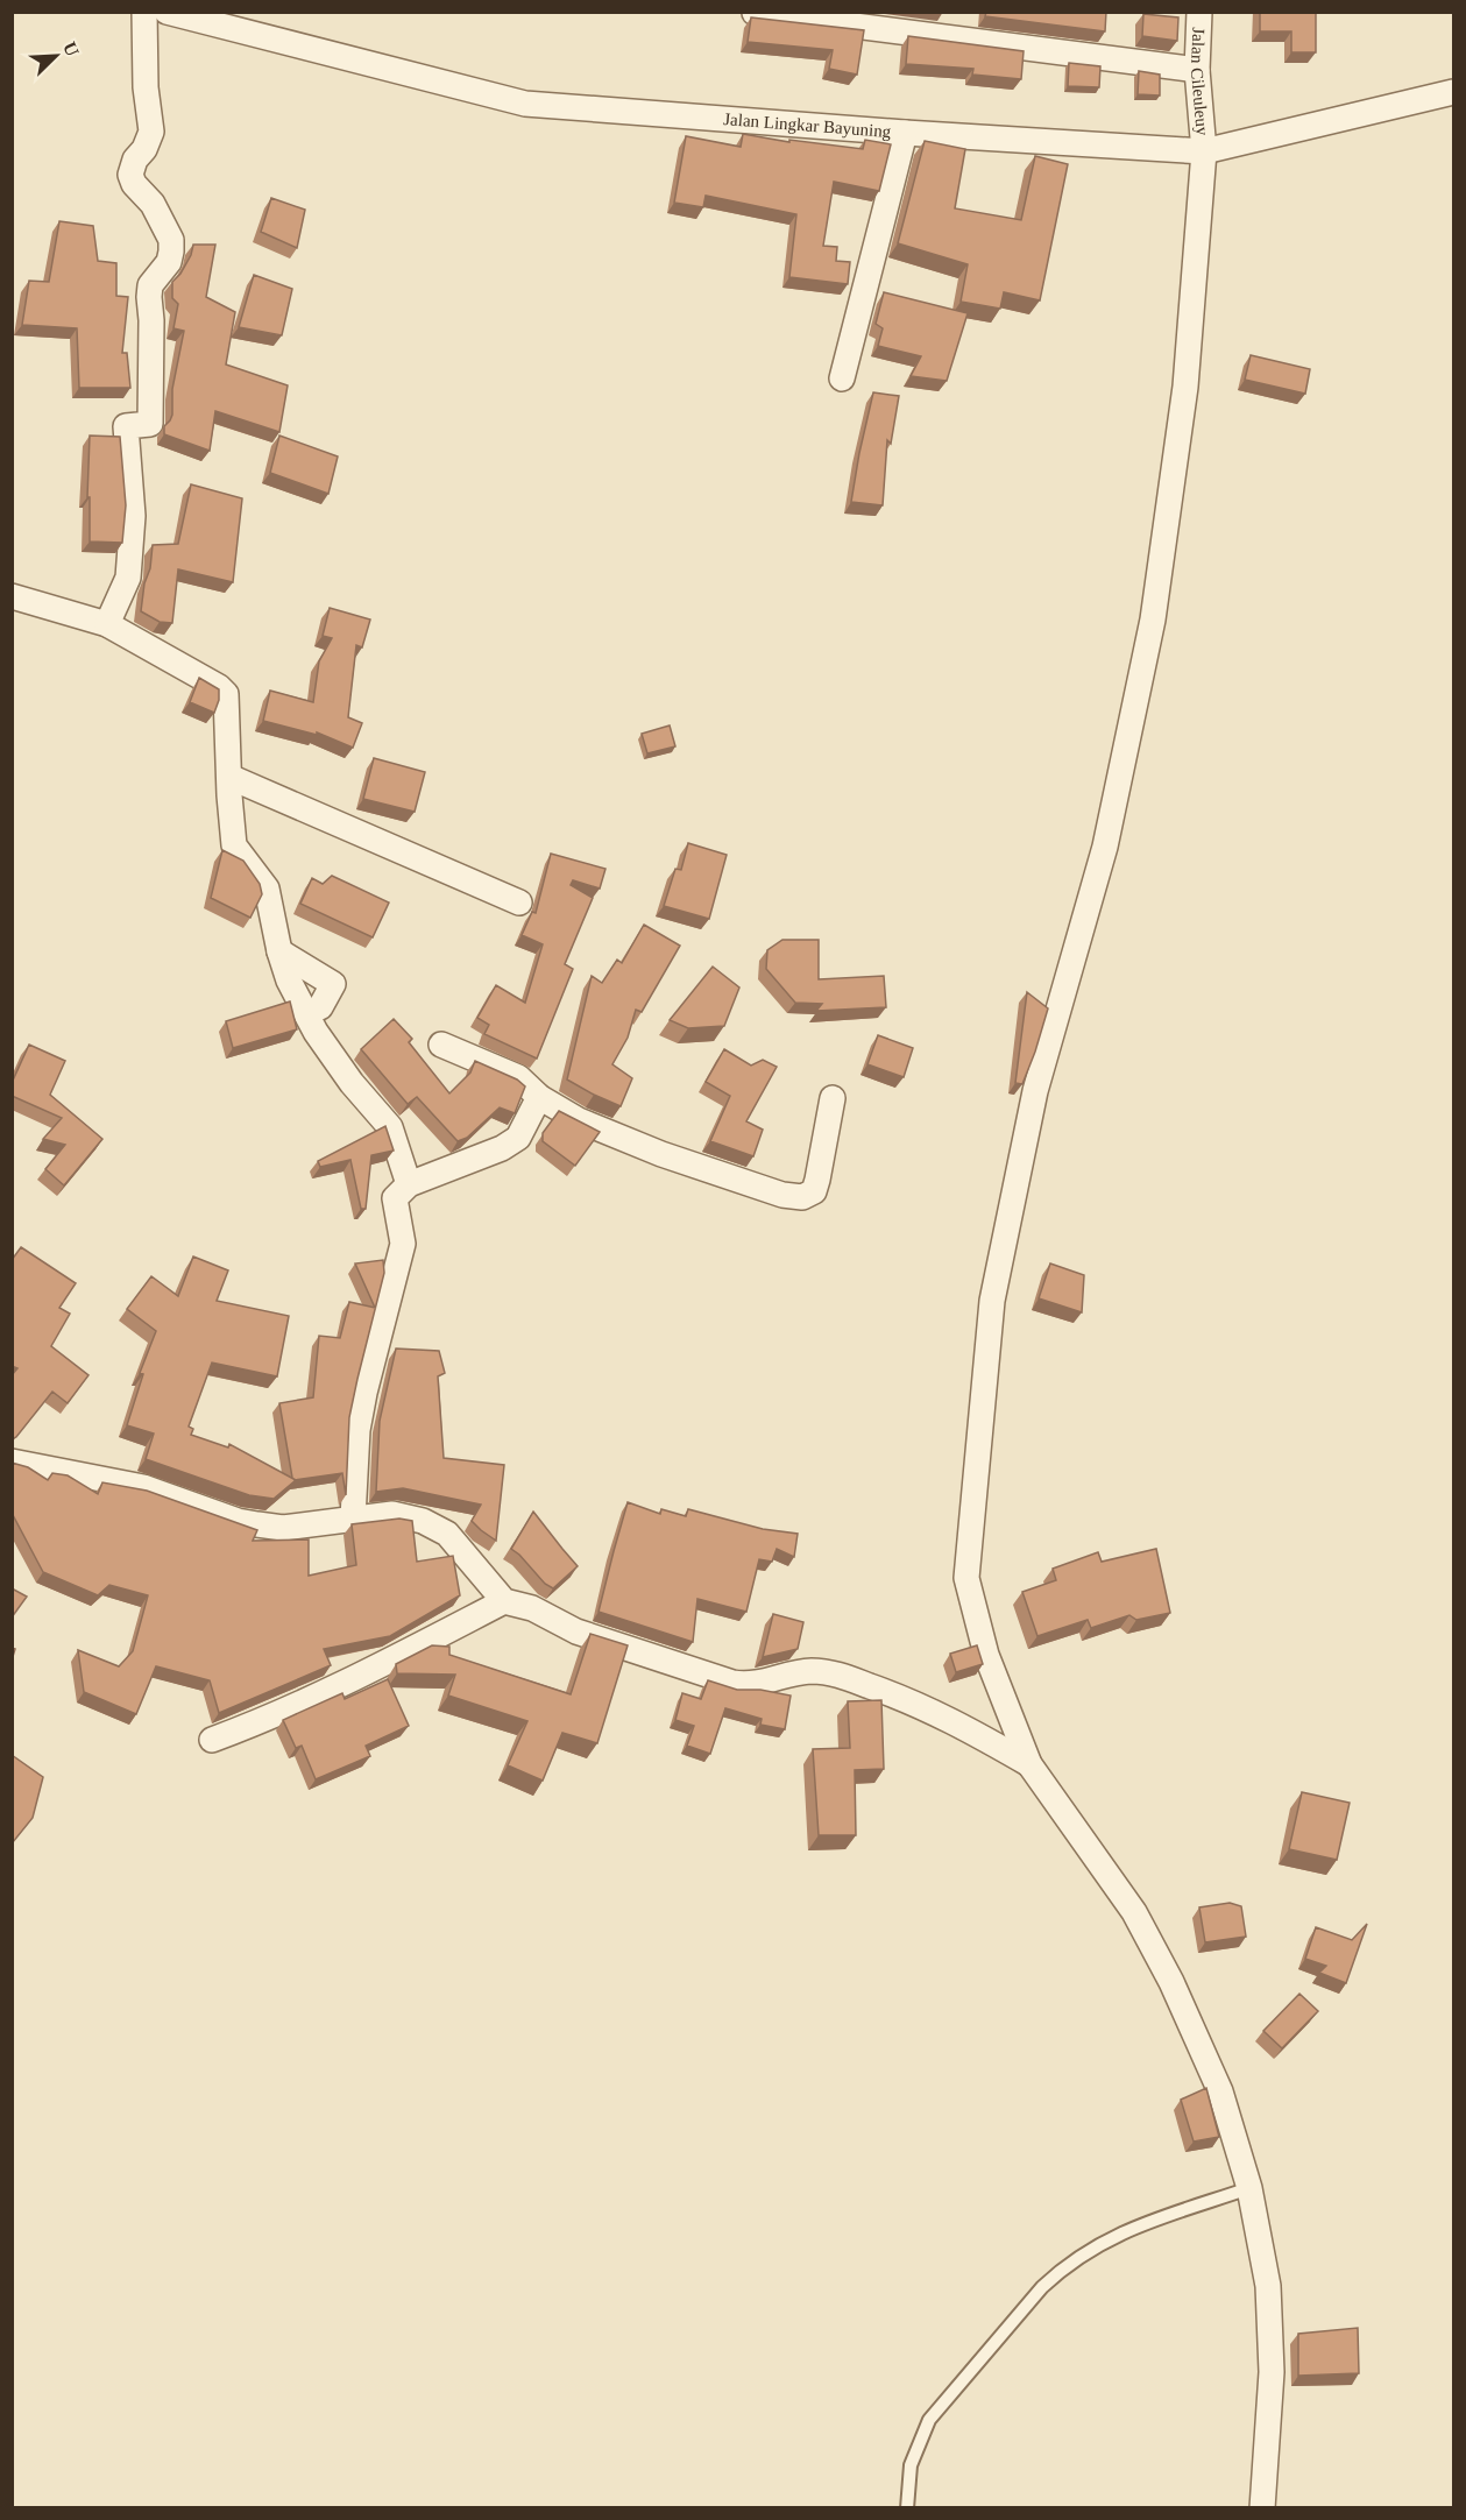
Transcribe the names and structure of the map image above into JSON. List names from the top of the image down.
{
  "streets": {
    "street": ["Jalan Cileuleuy", "Jalan Lingkar Bayuning"]
  },
  "crossings": [
    ["Jalan Cileuleuy", "Jalan Lingkar Bayuning"]
  ],
  "north": "top right"
}
